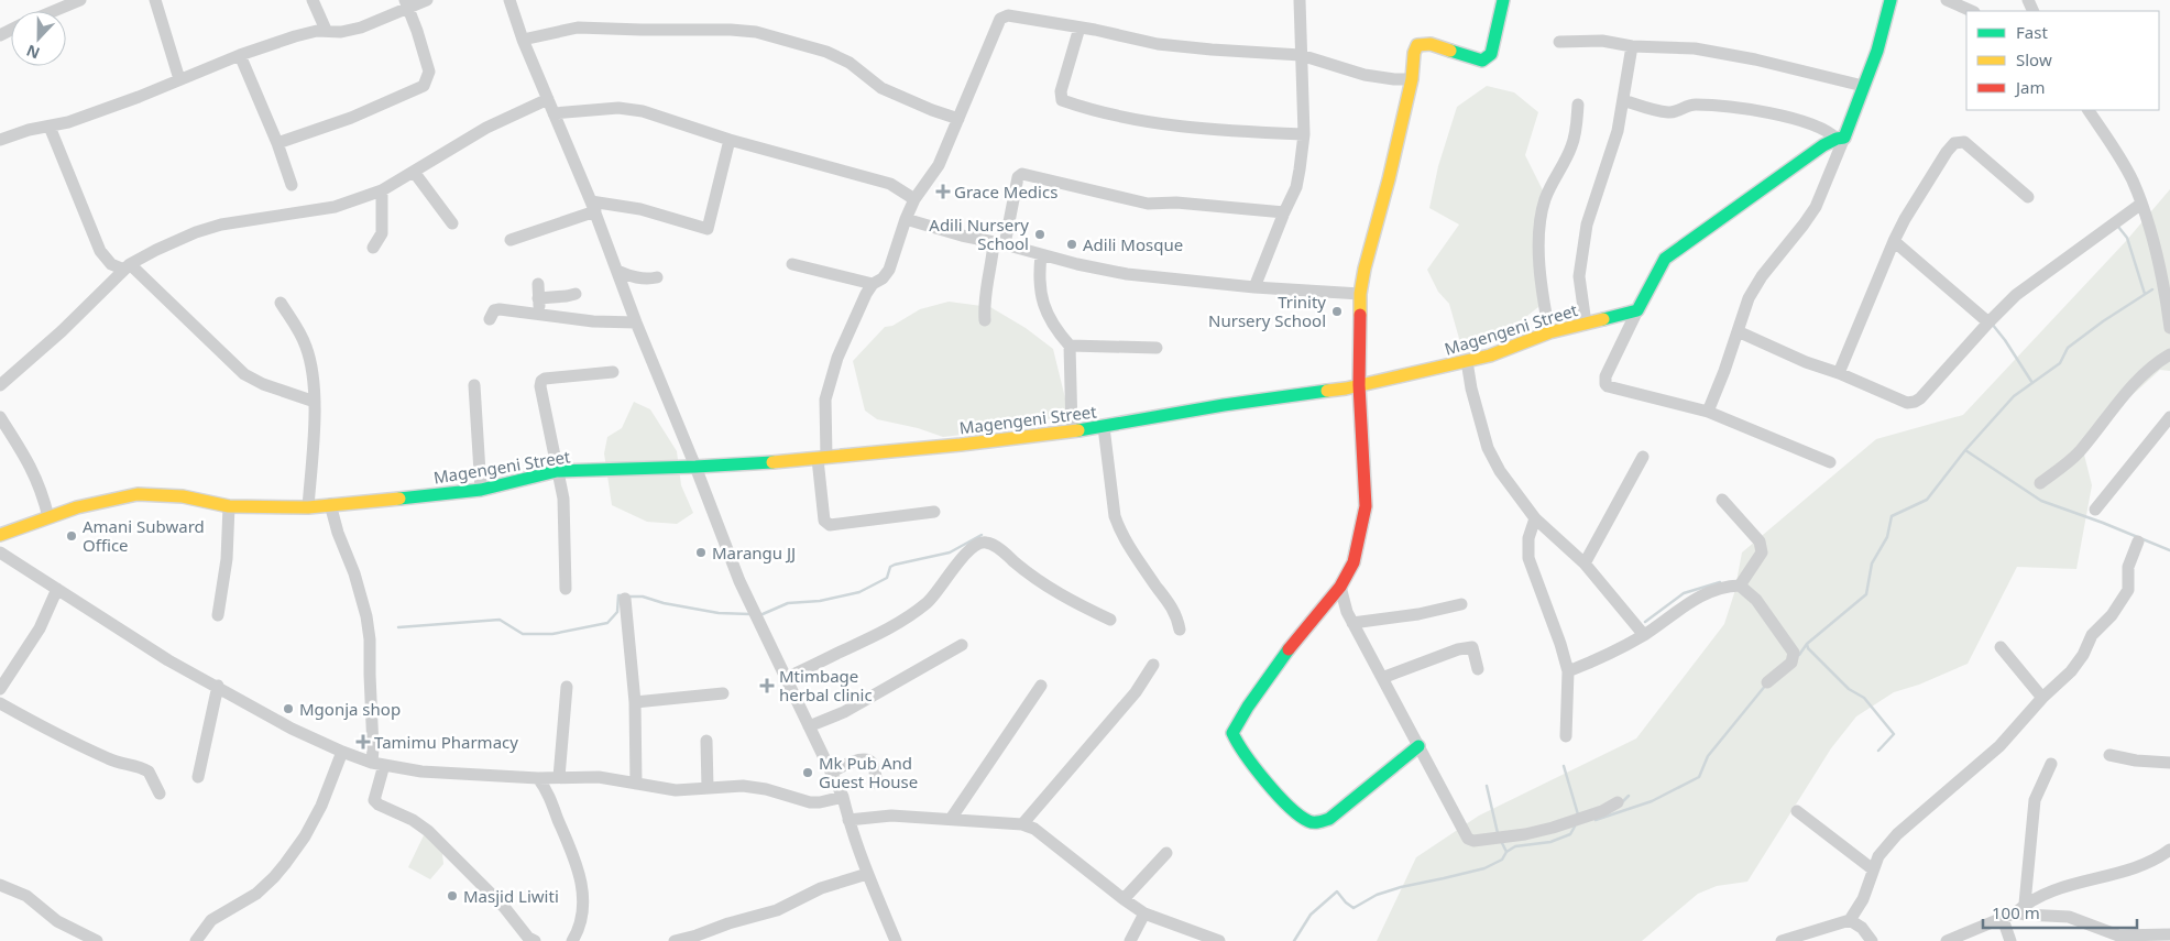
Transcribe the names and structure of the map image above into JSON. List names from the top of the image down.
{
  "streets": {
    "street": ["Magengeni Street"]
  },
  "places": {
    "health": ["Grace Medics", "Mtimbage herbal clinic", "Tamimu Pharmacy"],
    "other": [
      "Adili Nursery School",
      "Adili Mosque",
      "Trinity Nursery School",
      "Amani Subward Office",
      "Marangu JJ",
      "Mgonja shop",
      "Mk Pub And Guest House",
      "Masjid Liwiti"
    ]
  },
  "legend": ["Fast", "Slow", "Jam"],
  "scale_bar": "100 m",
  "north": "bottom"
}
